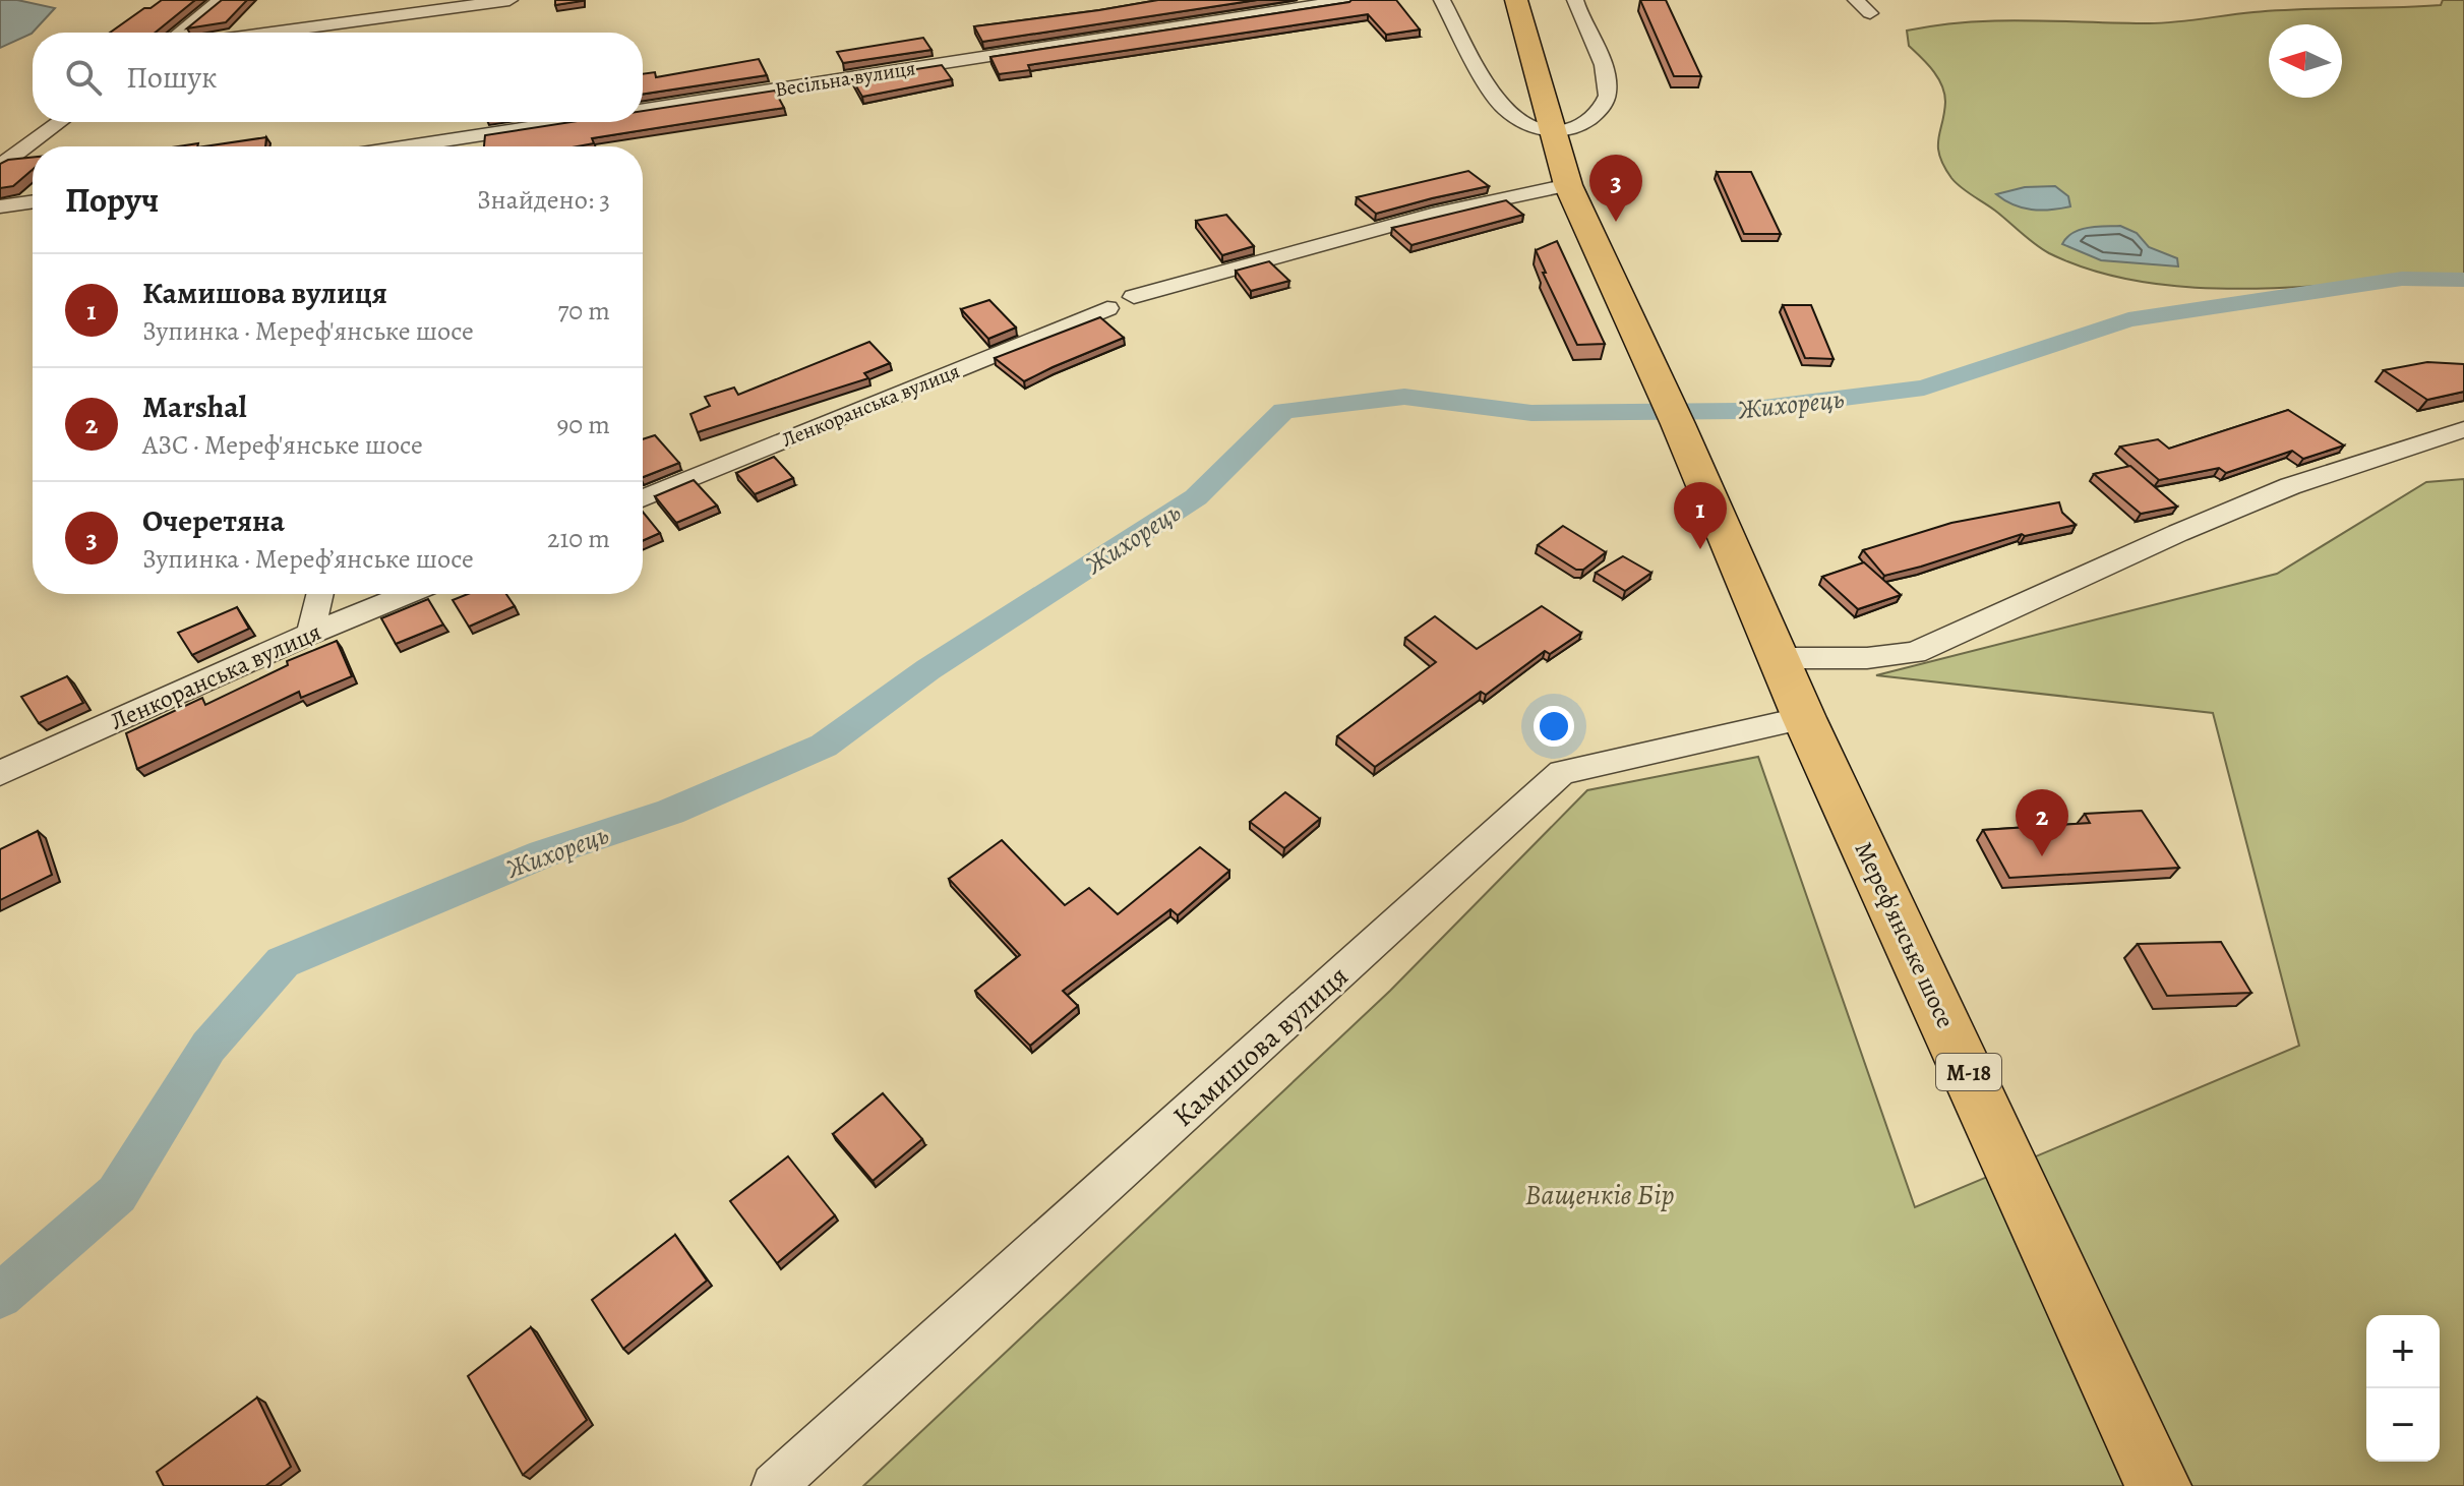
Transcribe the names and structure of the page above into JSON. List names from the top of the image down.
{
  "streets": {
    "highway": ["Мереф'янське шосе", "М-18"],
    "street": ["Весільна вулиця", "Ленкоранська вулиця", "Камишова вулиця"]
  },
  "crossings": [
    ["Мереф'янське шосе", "Камишова вулиця"],
    ["Мереф'янське шосе", "М-18"]
  ],
  "water": ["Жихорець"],
  "parks": ["Ващенків Бір"],
  "north": "left",
  "page": {
    "search": "Пошук",
    "heading": ["Поруч", "Знайдено: 3"],
    "pins": ["3", "1", "2"],
    "list": [
      {
        "mark": "1",
        "name": "Камишова вулиця",
        "note": "Зупинка · Мереф'янське шосе",
        "value": "70 m"
      },
      {
        "mark": "2",
        "name": "Marshal",
        "note": "АЗС · Мереф'янське шосе",
        "value": "90 m"
      },
      {
        "mark": "3",
        "name": "Очеретяна",
        "note": "Зупинка · Мереф’янське шосе",
        "value": "210 m"
      }
    ],
    "map_buttons": ["+", "−"]
  }
}
